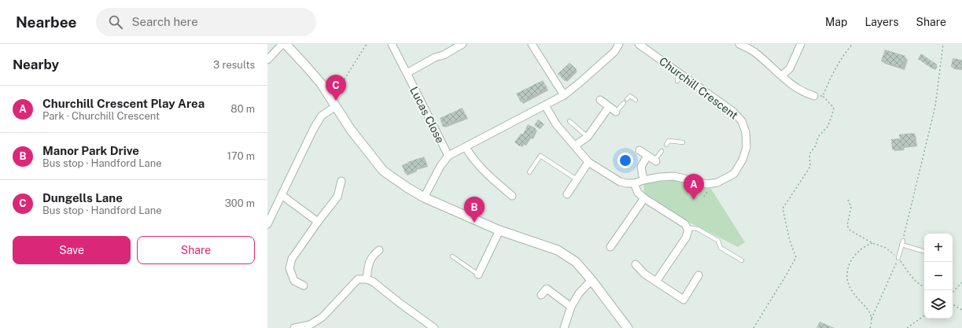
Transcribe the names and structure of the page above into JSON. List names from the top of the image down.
{
  "streets": {
    "street": ["Churchill Crescent", "Lucas Close"]
  },
  "page": {
    "header": "Nearbee",
    "search": "Search here",
    "nav": ["Map", "Layers", "Share"],
    "heading": ["Nearby", "3 results"],
    "pins": ["C", "A", "B"],
    "list": [
      {
        "mark": "A",
        "name": "Churchill Crescent Play Area",
        "note": "Park · Churchill Crescent",
        "value": "80 m"
      },
      {
        "mark": "B",
        "name": "Manor Park Drive",
        "note": "Bus stop · Handford Lane",
        "value": "170 m"
      },
      {
        "mark": "C",
        "name": "Dungells Lane",
        "note": "Bus stop · Handford Lane",
        "value": "300 m"
      }
    ],
    "buttons": ["Save", "Share"],
    "map_buttons": ["+", "−"]
  }
}
